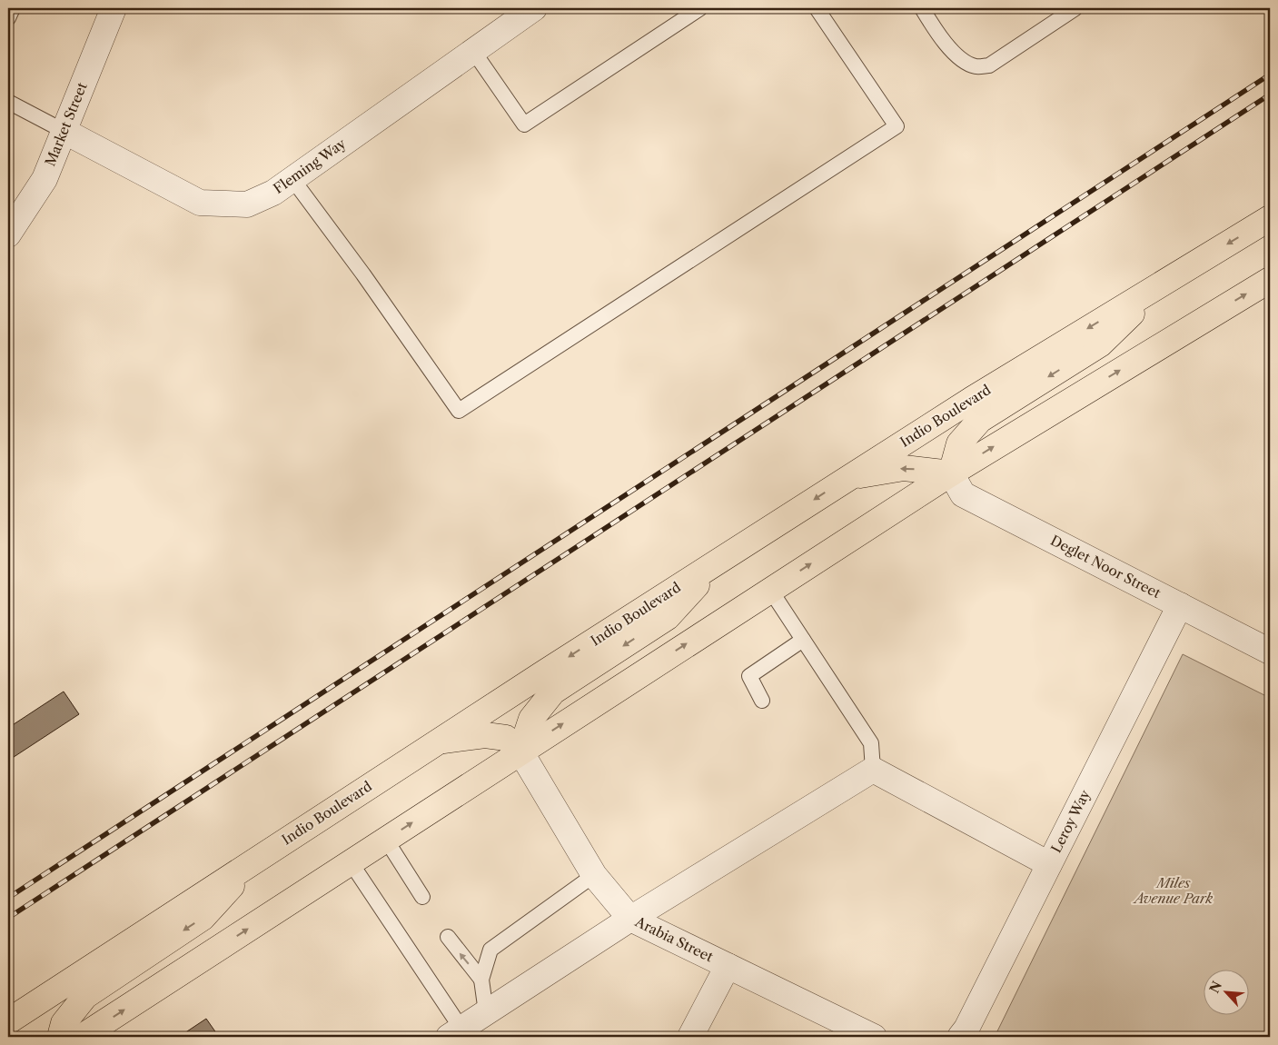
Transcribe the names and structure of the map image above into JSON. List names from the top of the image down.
{
  "streets": {
    "main road": ["Indio Boulevard"],
    "street": [
      "Market Street",
      "Fleming Way",
      "Deglet Noor Street",
      "Leroy Way",
      "Arabia Street"
    ]
  },
  "crossings": [
    ["Market Street", "Fleming Way"],
    ["Deglet Noor Street", "Leroy Way"]
  ],
  "parks": ["Miles Avenue Park"],
  "north": "top left"
}
